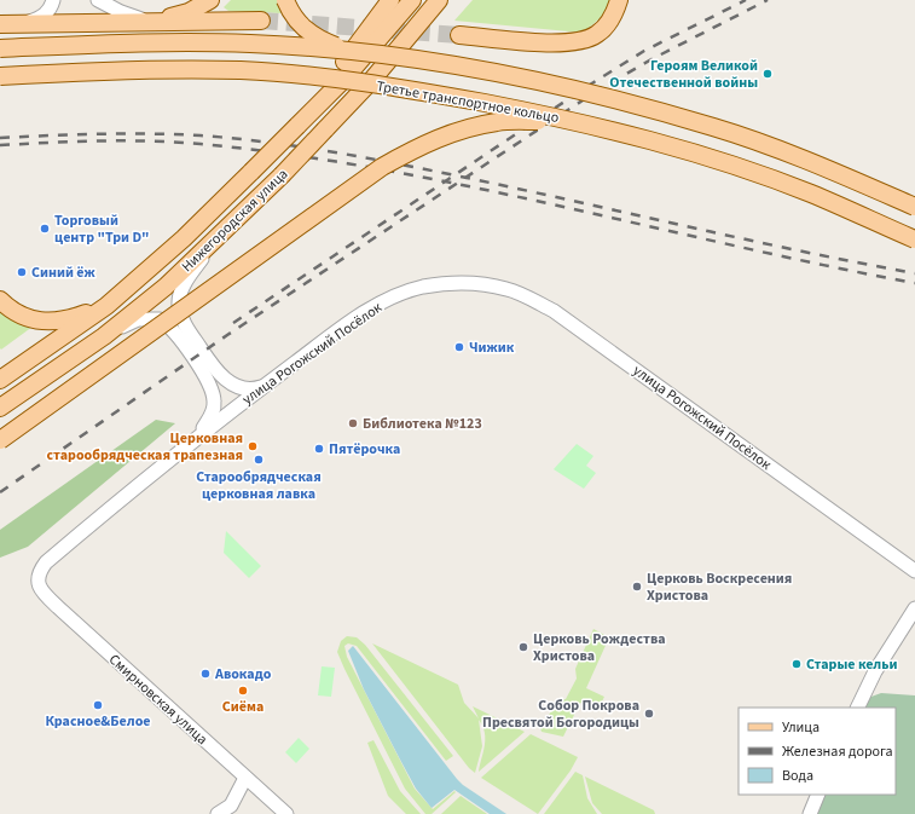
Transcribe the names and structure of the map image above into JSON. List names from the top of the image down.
{
  "streets": {
    "main road": ["Третье транспортное кольцо", "Нижегородская улица"],
    "street": ["улица Рогожский Посёлок", "Смирновская улица"]
  },
  "crossings": [
    ["улица Рогожский Посёлок", "Смирновская улица"]
  ],
  "places": [
    "Героям Великой Отечественной войны",
    "Торговый центр \"Три D\"",
    "Синий ёж",
    "Чижик",
    "Библиотека №123",
    "Церковная старообрядческая трапезная",
    "Пятёрочка",
    "Старообрядческая церковная лавка",
    "Церковь Воскресения Христова",
    "Церковь Рождества Христова",
    "Старые кельи",
    "Авокадо",
    "Сиёма",
    "Красное&Белое",
    "Собор Покрова Пресвятой Богородицы"
  ],
  "legend": ["Улица", "Железная дорога", "Вода"]
}
